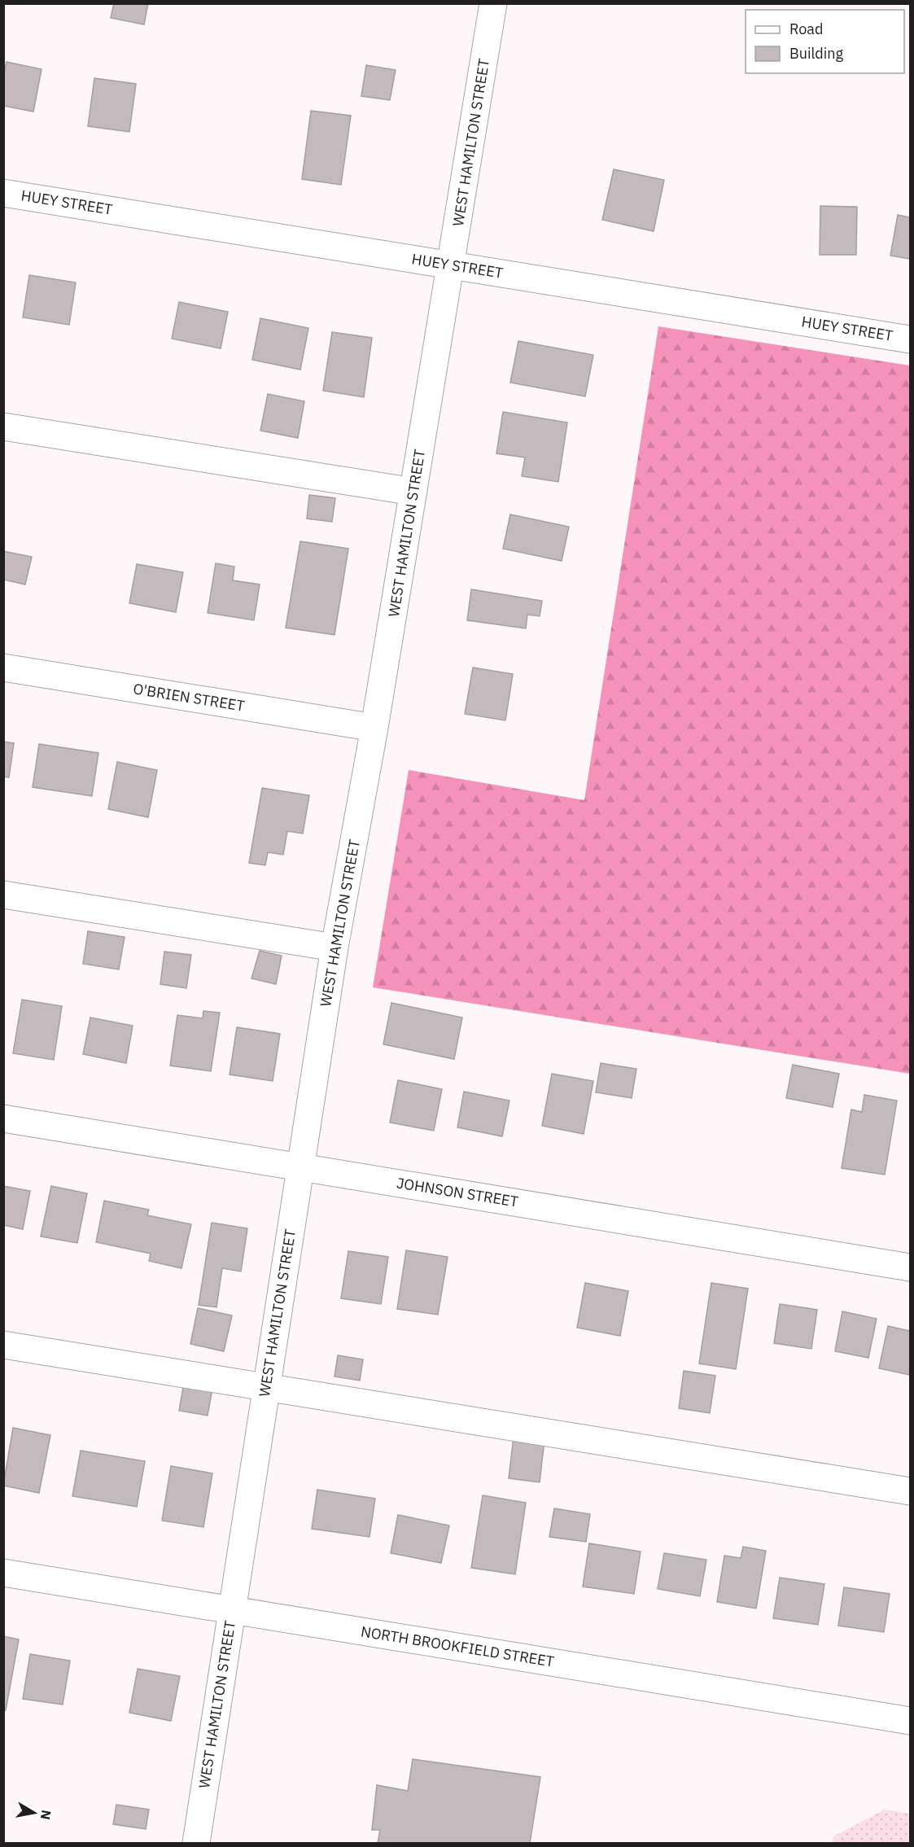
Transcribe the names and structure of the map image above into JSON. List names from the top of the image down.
{
  "streets": {
    "street": [
      "WEST HAMILTON STREET",
      "HUEY STREET",
      "O'BRIEN STREET",
      "JOHNSON STREET",
      "NORTH BROOKFIELD STREET"
    ]
  },
  "crossings": [
    ["WEST HAMILTON STREET", "HUEY STREET"],
    ["WEST HAMILTON STREET", "O'BRIEN STREET"],
    ["WEST HAMILTON STREET", "JOHNSON STREET"],
    ["WEST HAMILTON STREET", "NORTH BROOKFIELD STREET"]
  ],
  "legend": ["Road", "Building"],
  "north": "right"
}
